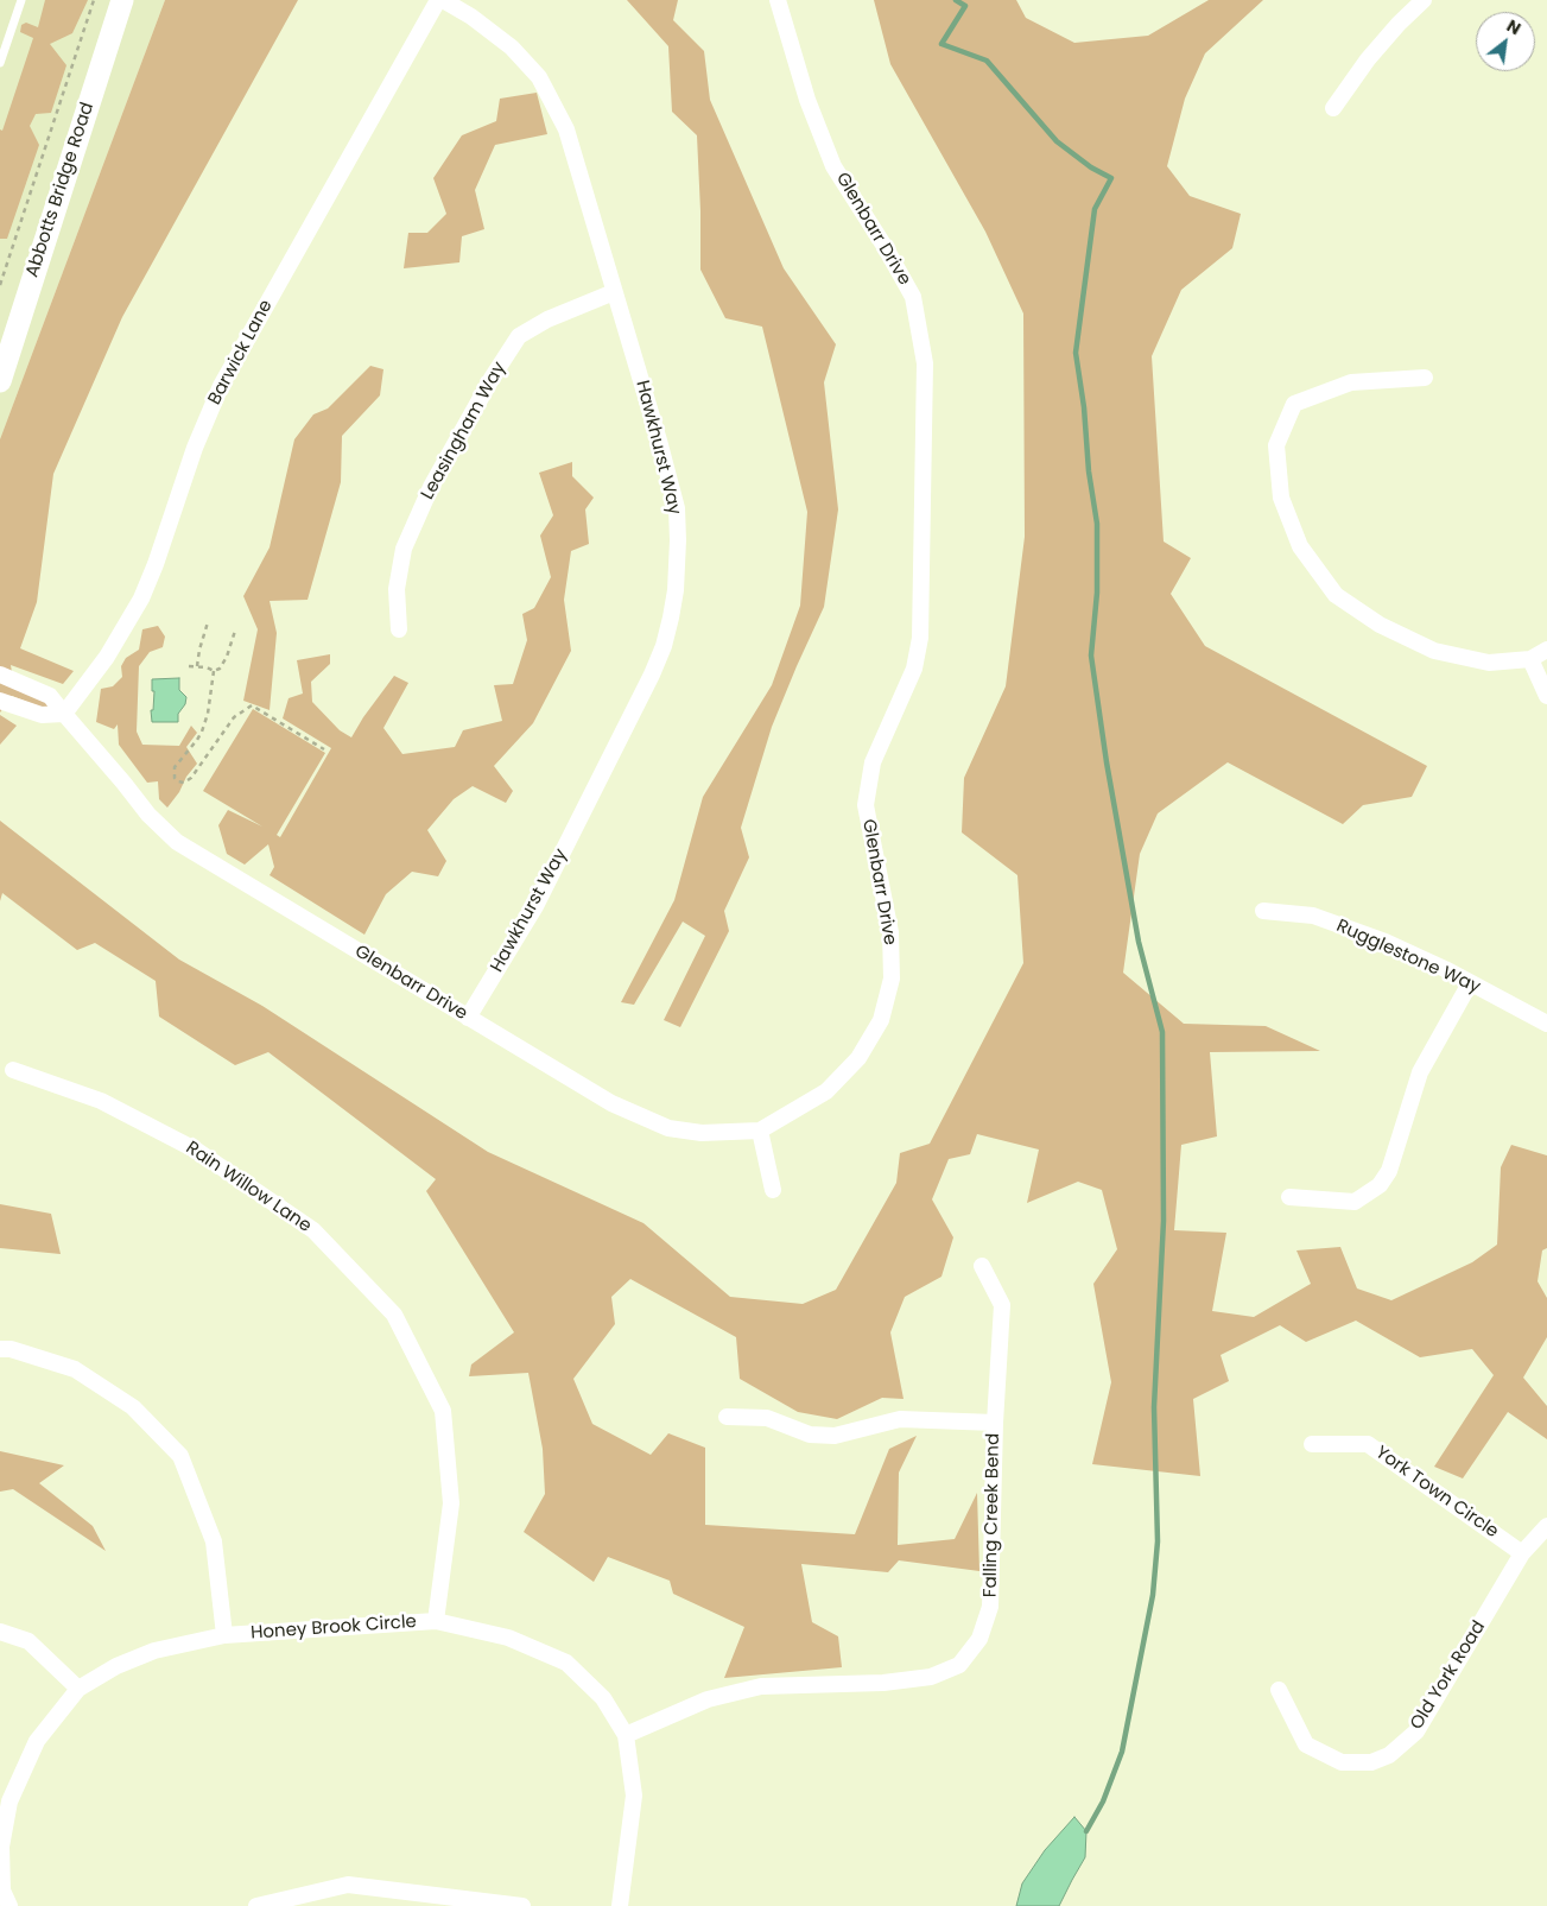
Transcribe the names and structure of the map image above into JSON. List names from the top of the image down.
{
  "streets": {
    "main road": ["Abbotts Bridge Road"],
    "street": [
      "Glenbarr Drive",
      "Barwick Lane",
      "Leasingham Way",
      "Hawkhurst Way",
      "Rugglestone Way",
      "Rain Willow Lane",
      "York Town Circle",
      "Falling Creek Bend",
      "Honey Brook Circle",
      "Old York Road"
    ]
  },
  "crossings": [
    ["Glenbarr Drive", "Barwick Lane"],
    ["Glenbarr Drive", "Hawkhurst Way"],
    ["Barwick Lane", "Hawkhurst Way"],
    ["Leasingham Way", "Hawkhurst Way"],
    ["Rain Willow Lane", "Honey Brook Circle"],
    ["York Town Circle", "Old York Road"],
    ["Falling Creek Bend", "Honey Brook Circle"]
  ],
  "north": "top right"
}
